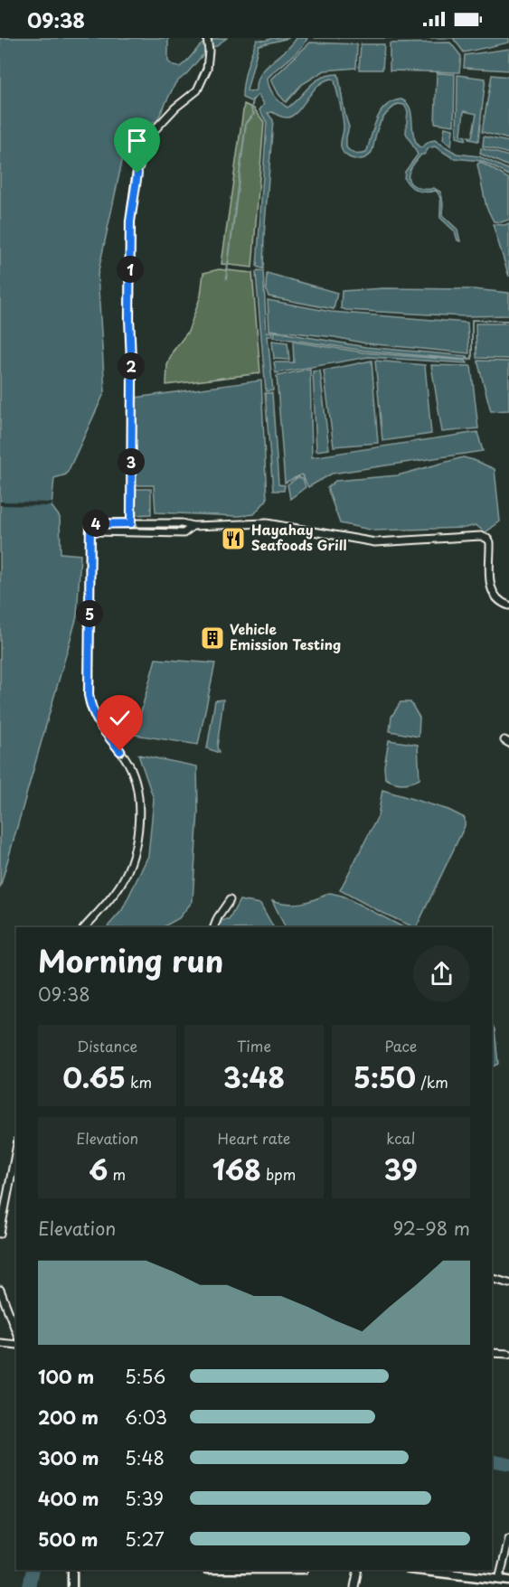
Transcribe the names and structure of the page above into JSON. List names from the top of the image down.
{
  "places": {
    "restaurant": ["Hayahay Seafoods Grill"],
    "building": ["Vehicle Emission Testing"]
  },
  "page": {
    "status": "09:38",
    "pins": [
      "1",
      "2",
      "3",
      "4",
      "5"
    ],
    "heading": ["Morning run", "09:38"],
    "stats": [
      ["Distance", "0.65 km"],
      ["Time", "3:48"],
      ["Pace", "5:50 /km"],
      ["Elevation", "6 m"],
      ["Heart rate", "168 bpm"],
      ["kcal", "39"]
    ],
    "chart": ["Elevation", "92–98 m"],
    "list": [
      {
        "name": "100 m",
        "note": "5:56"
      },
      {
        "name": "200 m",
        "note": "6:03"
      },
      {
        "name": "300 m",
        "note": "5:48"
      },
      {
        "name": "400 m",
        "note": "5:39"
      },
      {
        "name": "500 m",
        "note": "5:27"
      }
    ]
  }
}
